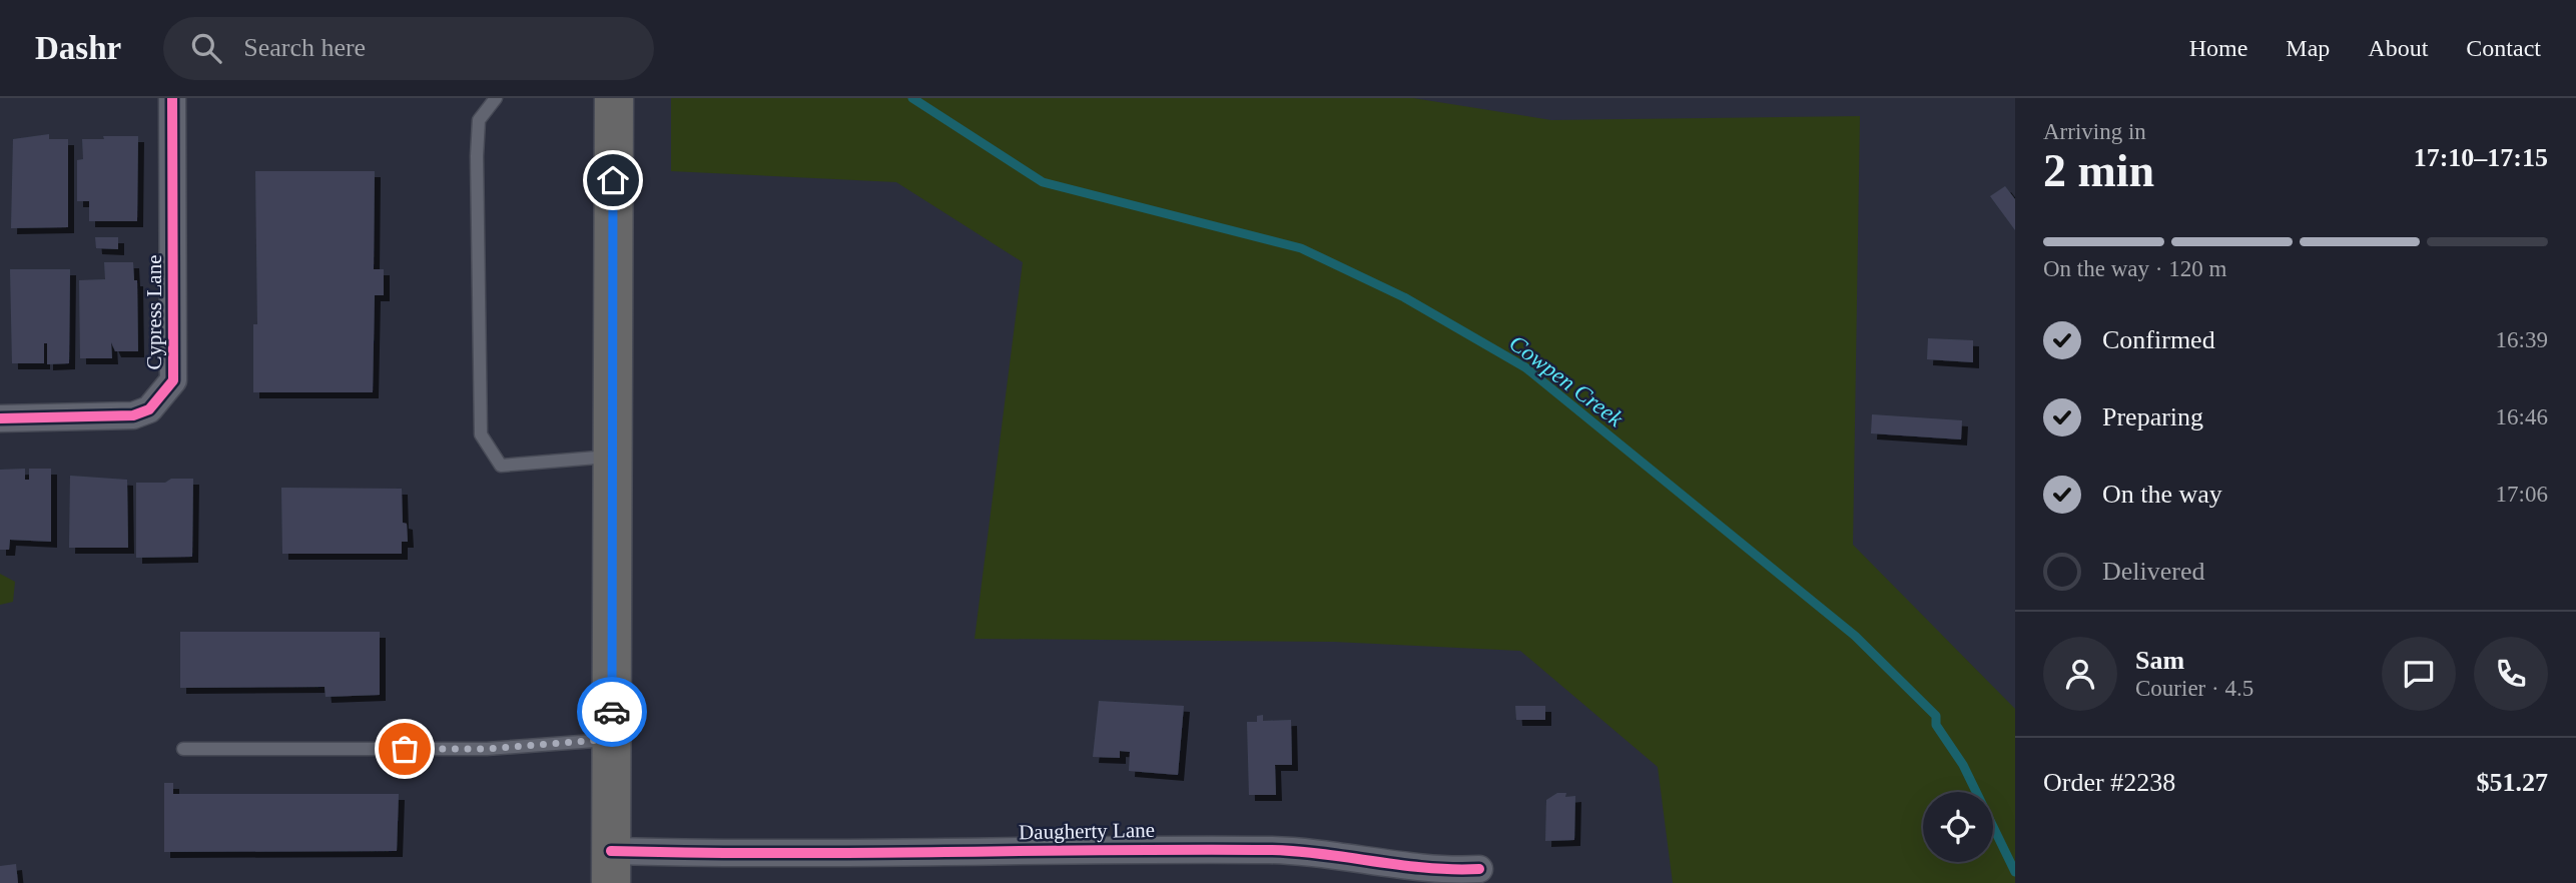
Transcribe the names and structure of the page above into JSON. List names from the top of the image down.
{
  "streets": {
    "street": ["Cypress Lane", "Daugherty Lane"]
  },
  "water": ["Cowpen Creek"],
  "page": {
    "header": "Dashr",
    "search": "Search here",
    "nav": [
      "Home",
      "Map",
      "About",
      "Contact"
    ],
    "heading": ["2 min", "Arriving in", "17:10–17:15"],
    "panel": [
      "Sam",
      "Courier · 4.5",
      "Order #2238",
      "$51.27"
    ],
    "bar": "On the way · 120 m",
    "list": [
      ["Confirmed", "16:39"],
      ["Preparing", "16:46"],
      ["On the way", "17:06"],
      "Delivered"
    ]
  }
}
